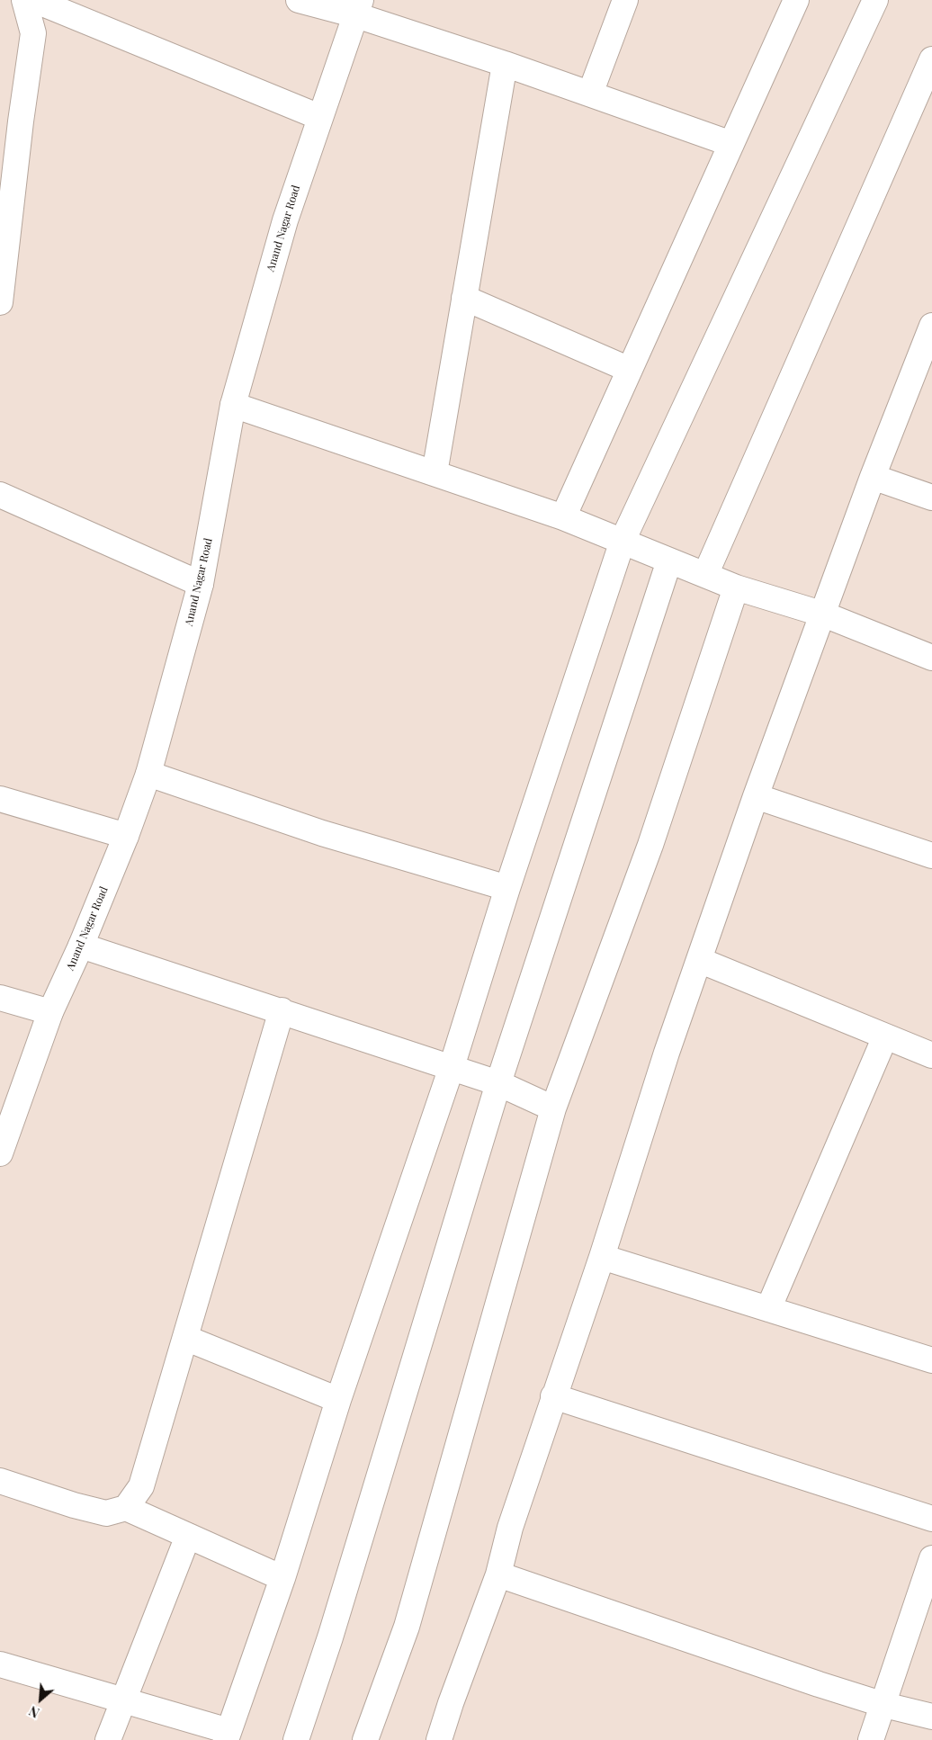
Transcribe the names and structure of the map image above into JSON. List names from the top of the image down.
{
  "streets": {
    "street": ["Anand Nagar Road"]
  },
  "north": "bottom left"
}
